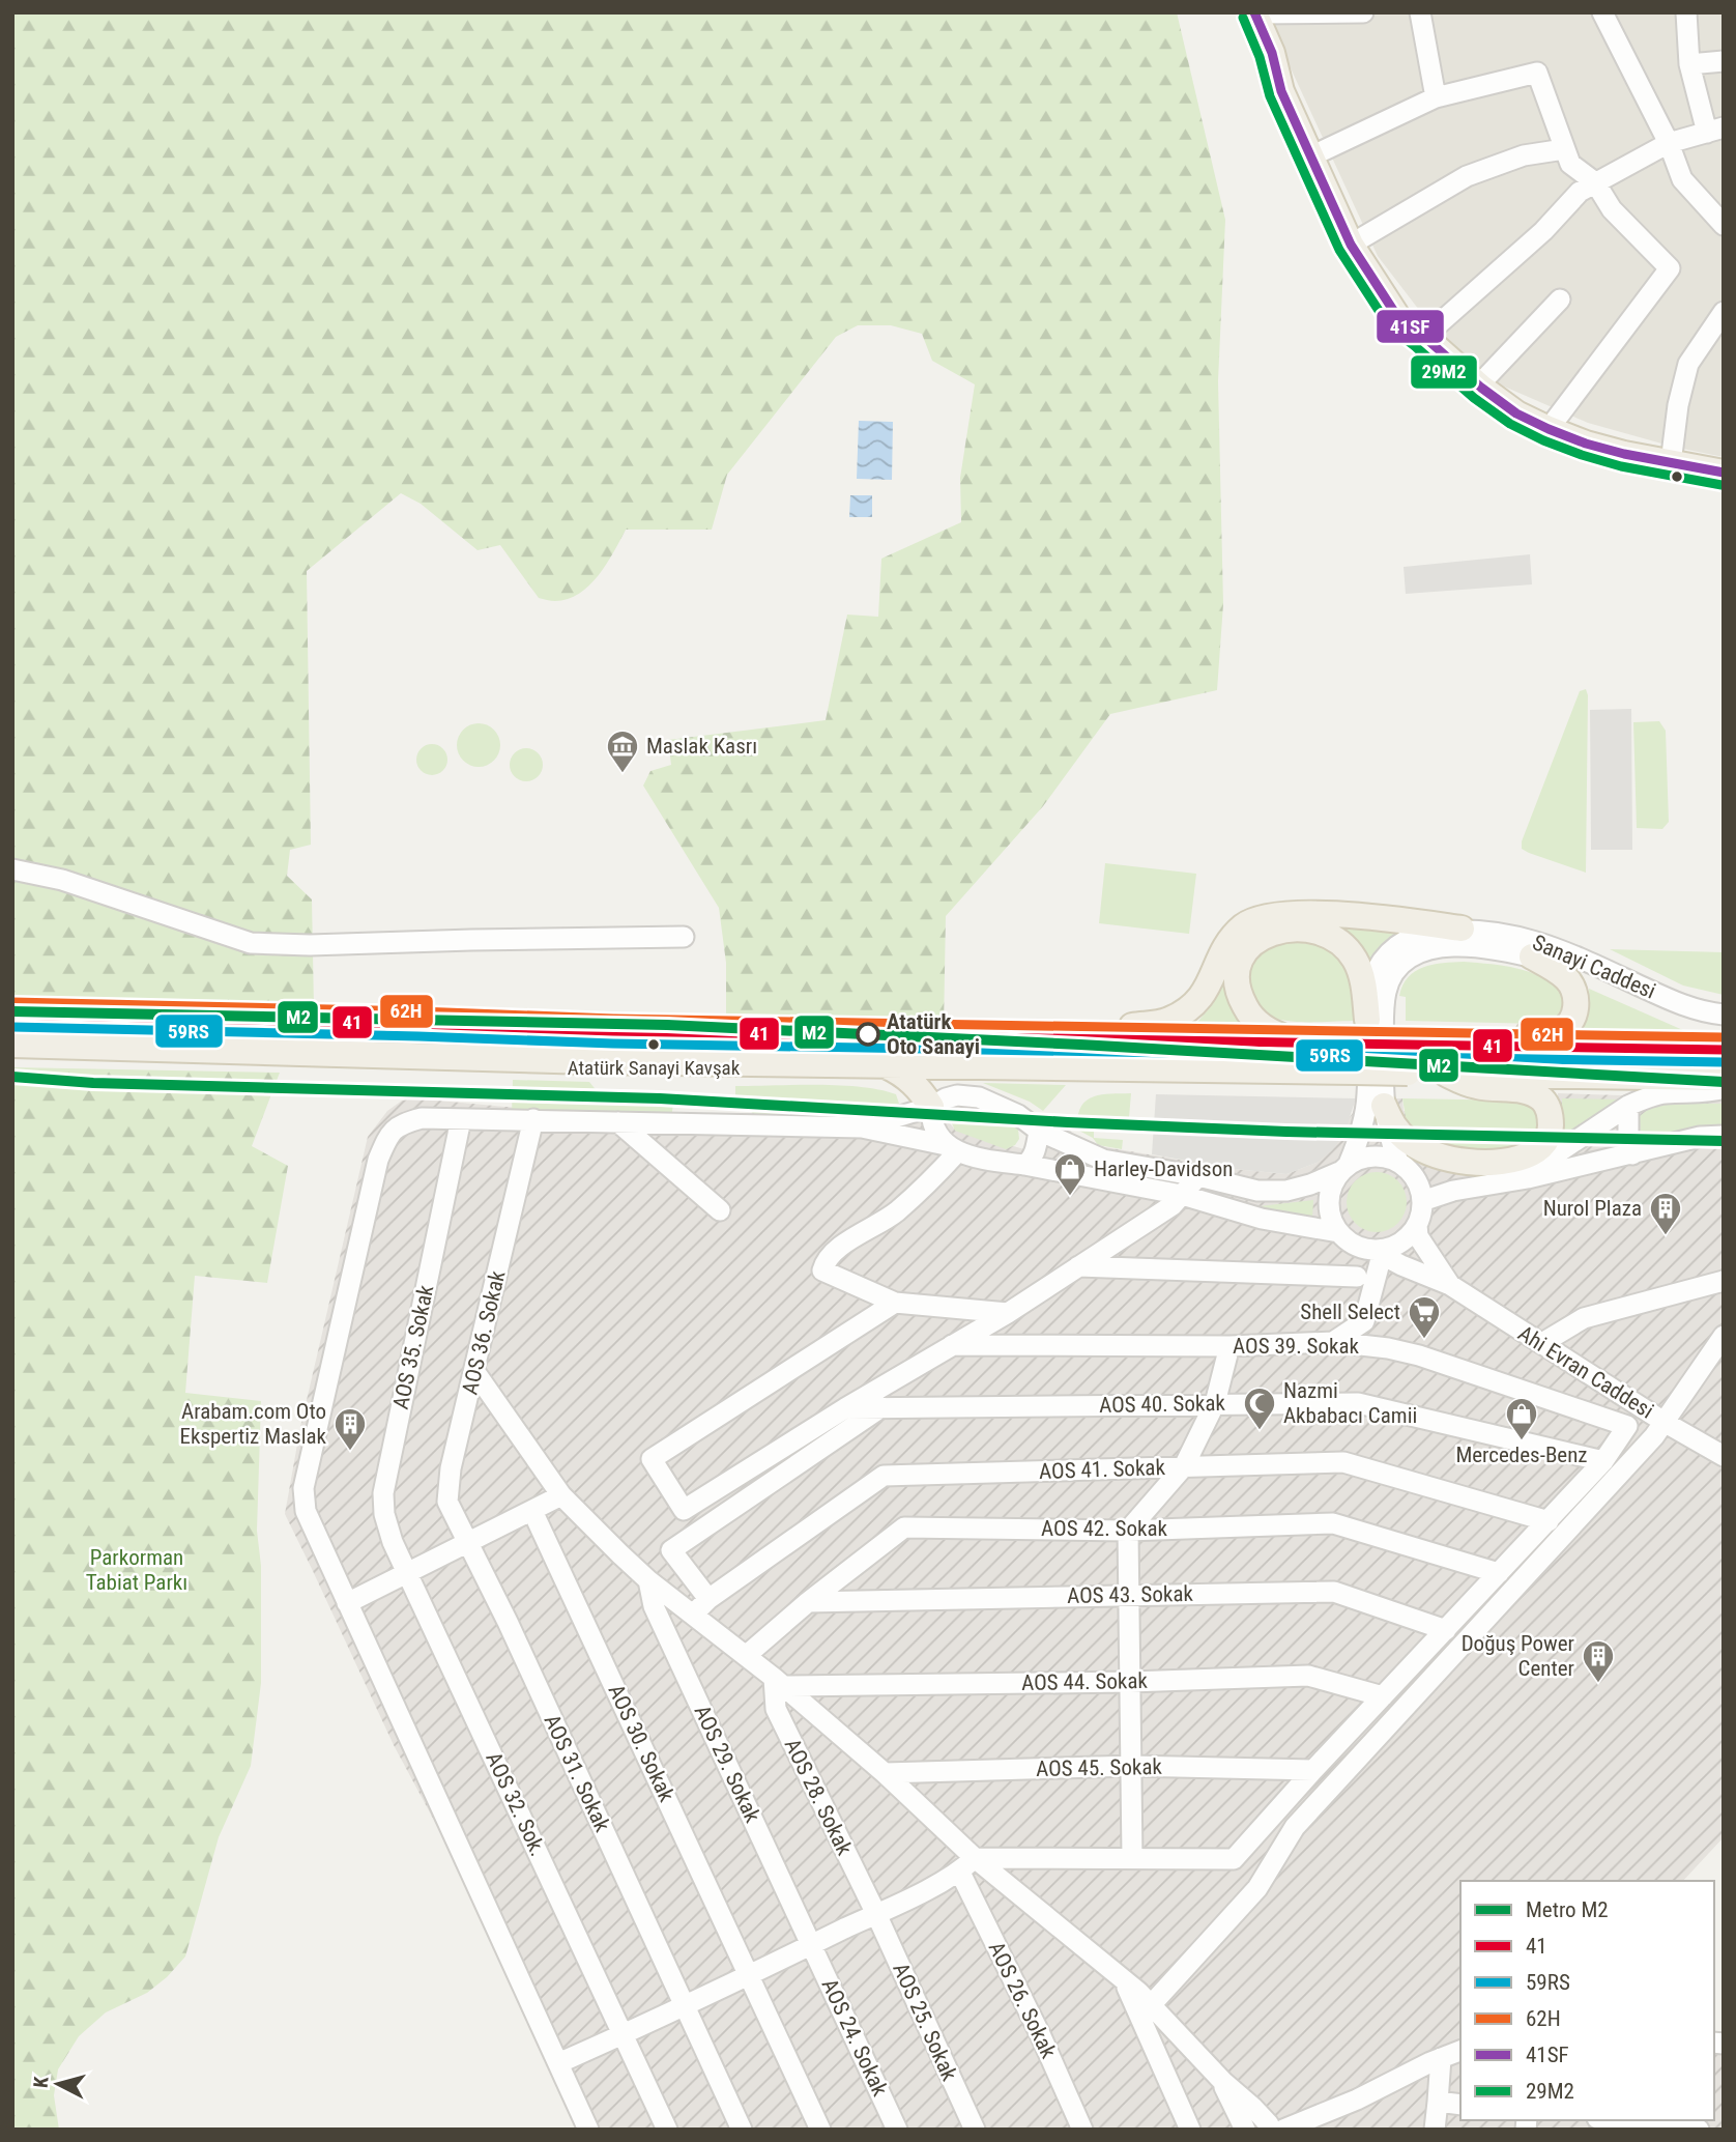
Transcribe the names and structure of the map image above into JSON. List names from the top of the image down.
{
  "streets": {
    "street": [
      "Sanayi Caddesi",
      "AOS 36. Sokak",
      "AOS 39. Sokak",
      "AOS 35. Sokak",
      "Ahi Evran Caddesi",
      "AOS 40. Sokak",
      "AOS 41. Sokak",
      "AOS 42. Sokak",
      "AOS 43. Sokak",
      "AOS 44. Sokak",
      "AOS 30. Sokak",
      "AOS 29. Sokak",
      "AOS 45. Sokak",
      "AOS 31. Sokak",
      "AOS 28. Sokak",
      "AOS 32. Sok.",
      "AOS 26. Sokak",
      "AOS 25. Sokak",
      "AOS 24. Sokak"
    ]
  },
  "crossings": [
    ["Sanayi Caddesi", "Ahi Evran Caddesi"],
    ["AOS 36. Sokak", "AOS 31. Sokak"],
    ["AOS 39. Sokak", "AOS 40. Sokak"],
    ["AOS 35. Sokak", "AOS 32. Sok."],
    ["AOS 42. Sokak", "AOS 43. Sokak"],
    ["AOS 44. Sokak", "AOS 28. Sokak"],
    ["AOS 29. Sokak", "AOS 24. Sokak"],
    ["AOS 28. Sokak", "AOS 25. Sokak"]
  ],
  "parks": ["Parkorman Tabiat Parkı"],
  "places": {
    "museum": ["Maslak Kasrı"],
    "other": ["Atatürk Oto Sanayi", "Atatürk Sanayi Kavşak"],
    "shop": ["Harley-Davidson", "Mercedes-Benz"],
    "building": ["Nurol Plaza", "Arabam.com Oto Ekspertiz Maslak", "Doğuş Power Center"],
    "supermarket": ["Shell Select"],
    "mosque": ["Nazmi Akbabacı Camii"]
  },
  "lines": [
    "transit line 41SF",
    "transit line 29M2",
    "transit line 62H",
    "metro line M2",
    "transit line 41",
    "transit line 59RS"
  ],
  "legend": [
    "Metro M2",
    "41",
    "59RS",
    "62H",
    "41SF",
    "29M2"
  ],
  "north": "left"
}
